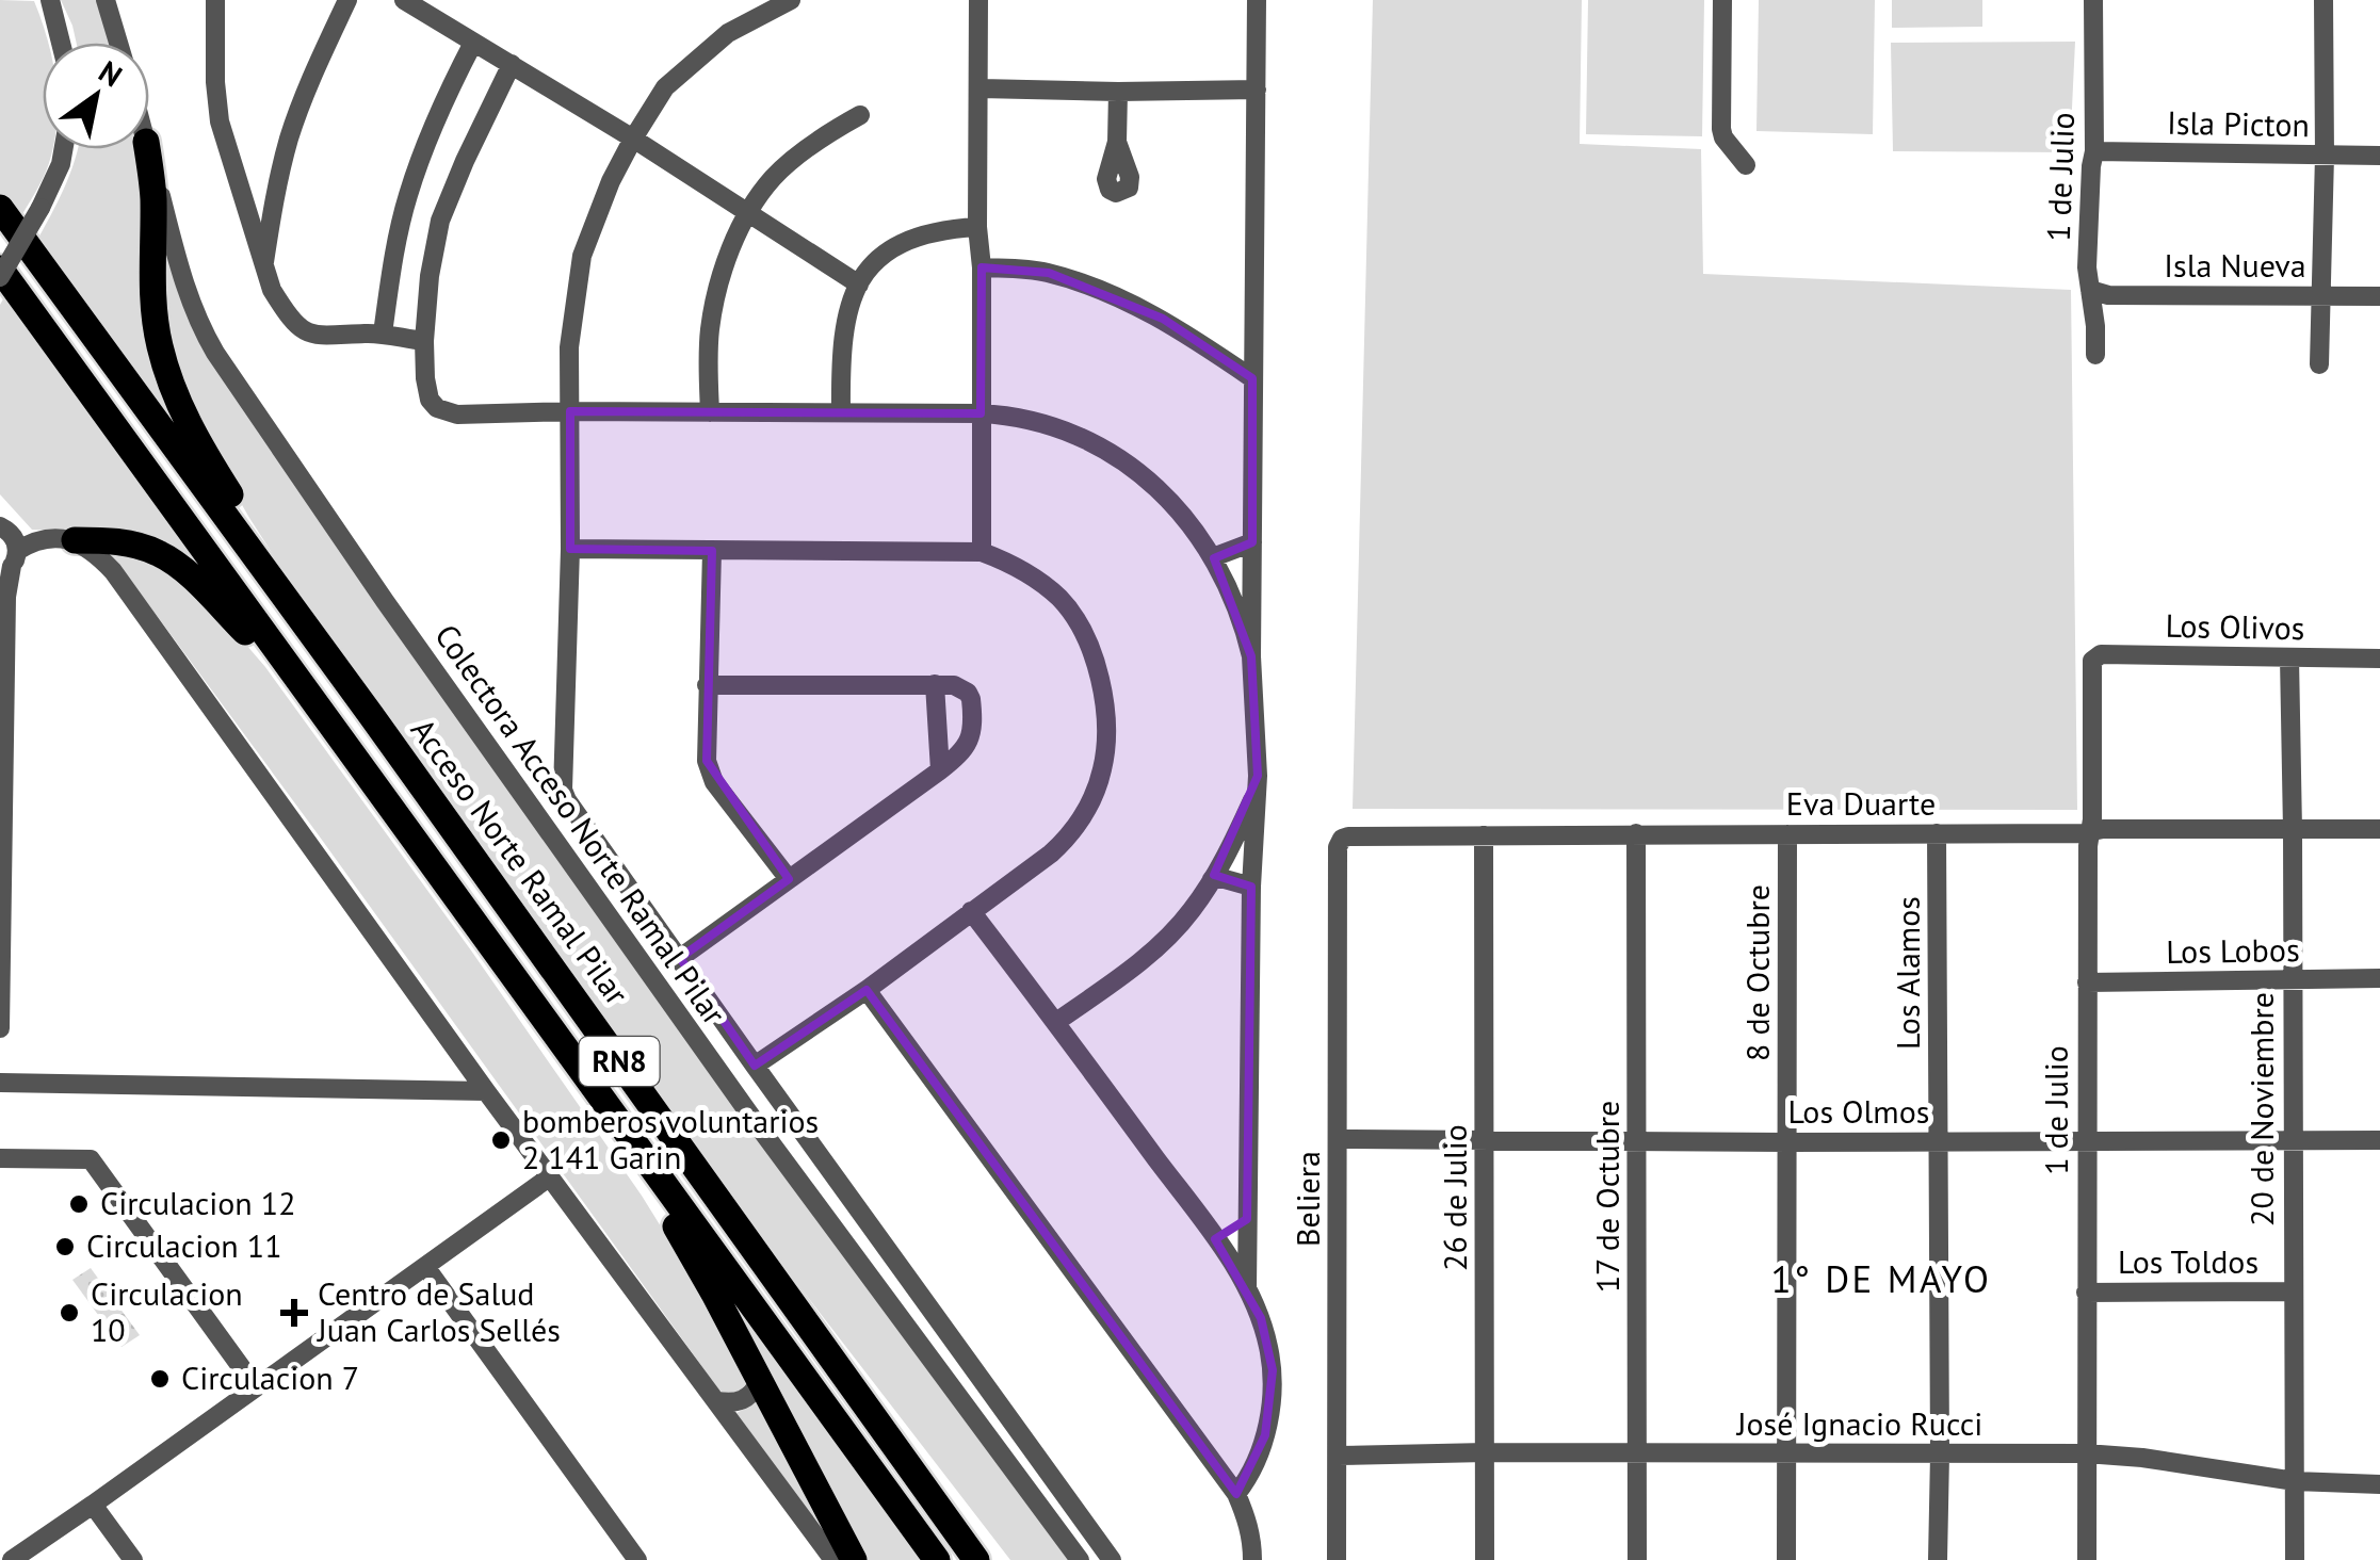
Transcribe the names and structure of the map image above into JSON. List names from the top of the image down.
{
  "streets": {
    "highway": ["Acceso Norte Ramal Pilar", "RN8"],
    "street": [
      "Isla Picton",
      "1 de Julio",
      "Isla Nueva",
      "Los Olivos",
      "Eva Duarte",
      "Colectora Acceso Norte Ramal Pilar",
      "Los Lobos",
      "8 de Octubre",
      "Los Alamos",
      "20 de Noviembre",
      "Los Olmos",
      "17 de Octubre",
      "26 de Julio",
      "Beliera",
      "Los Toldos",
      "José Ignacio Rucci"
    ]
  },
  "crossings": [
    ["Isla Picton", "1 de Julio"],
    ["1 de Julio", "Isla Nueva"],
    ["1 de Julio", "Los Olivos"],
    ["1 de Julio", "Eva Duarte"],
    ["1 de Julio", "Los Lobos"],
    ["1 de Julio", "Los Olmos"],
    ["1 de Julio", "Los Toldos"],
    ["1 de Julio", "José Ignacio Rucci"],
    ["Los Olivos", "20 de Noviembre"],
    ["Eva Duarte", "8 de Octubre"],
    ["Eva Duarte", "Los Alamos"],
    ["Eva Duarte", "20 de Noviembre"],
    ["Eva Duarte", "17 de Octubre"],
    ["Eva Duarte", "26 de Julio"],
    ["Eva Duarte", "Beliera"],
    ["Los Lobos", "20 de Noviembre"],
    ["8 de Octubre", "Los Olmos"],
    ["8 de Octubre", "José Ignacio Rucci"],
    ["Los Alamos", "Los Olmos"],
    ["Los Alamos", "José Ignacio Rucci"],
    ["20 de Noviembre", "Los Olmos"],
    ["20 de Noviembre", "Los Toldos"],
    ["20 de Noviembre", "José Ignacio Rucci"],
    ["Los Olmos", "17 de Octubre"],
    ["Los Olmos", "26 de Julio"],
    ["Los Olmos", "Beliera"],
    ["17 de Octubre", "José Ignacio Rucci"],
    ["26 de Julio", "José Ignacio Rucci"],
    ["Beliera", "José Ignacio Rucci"]
  ],
  "districts": ["1° DE MAYO"],
  "places": {
    "other": [
      "bomberos voluntarios 2 141 Garin",
      "Circulacion 12",
      "Circulacion 11",
      "Circulacion 10",
      "Circulacion 7"
    ],
    "health": ["Centro de Salud Juan Carlos Sellés"]
  },
  "north": "top right"
}
